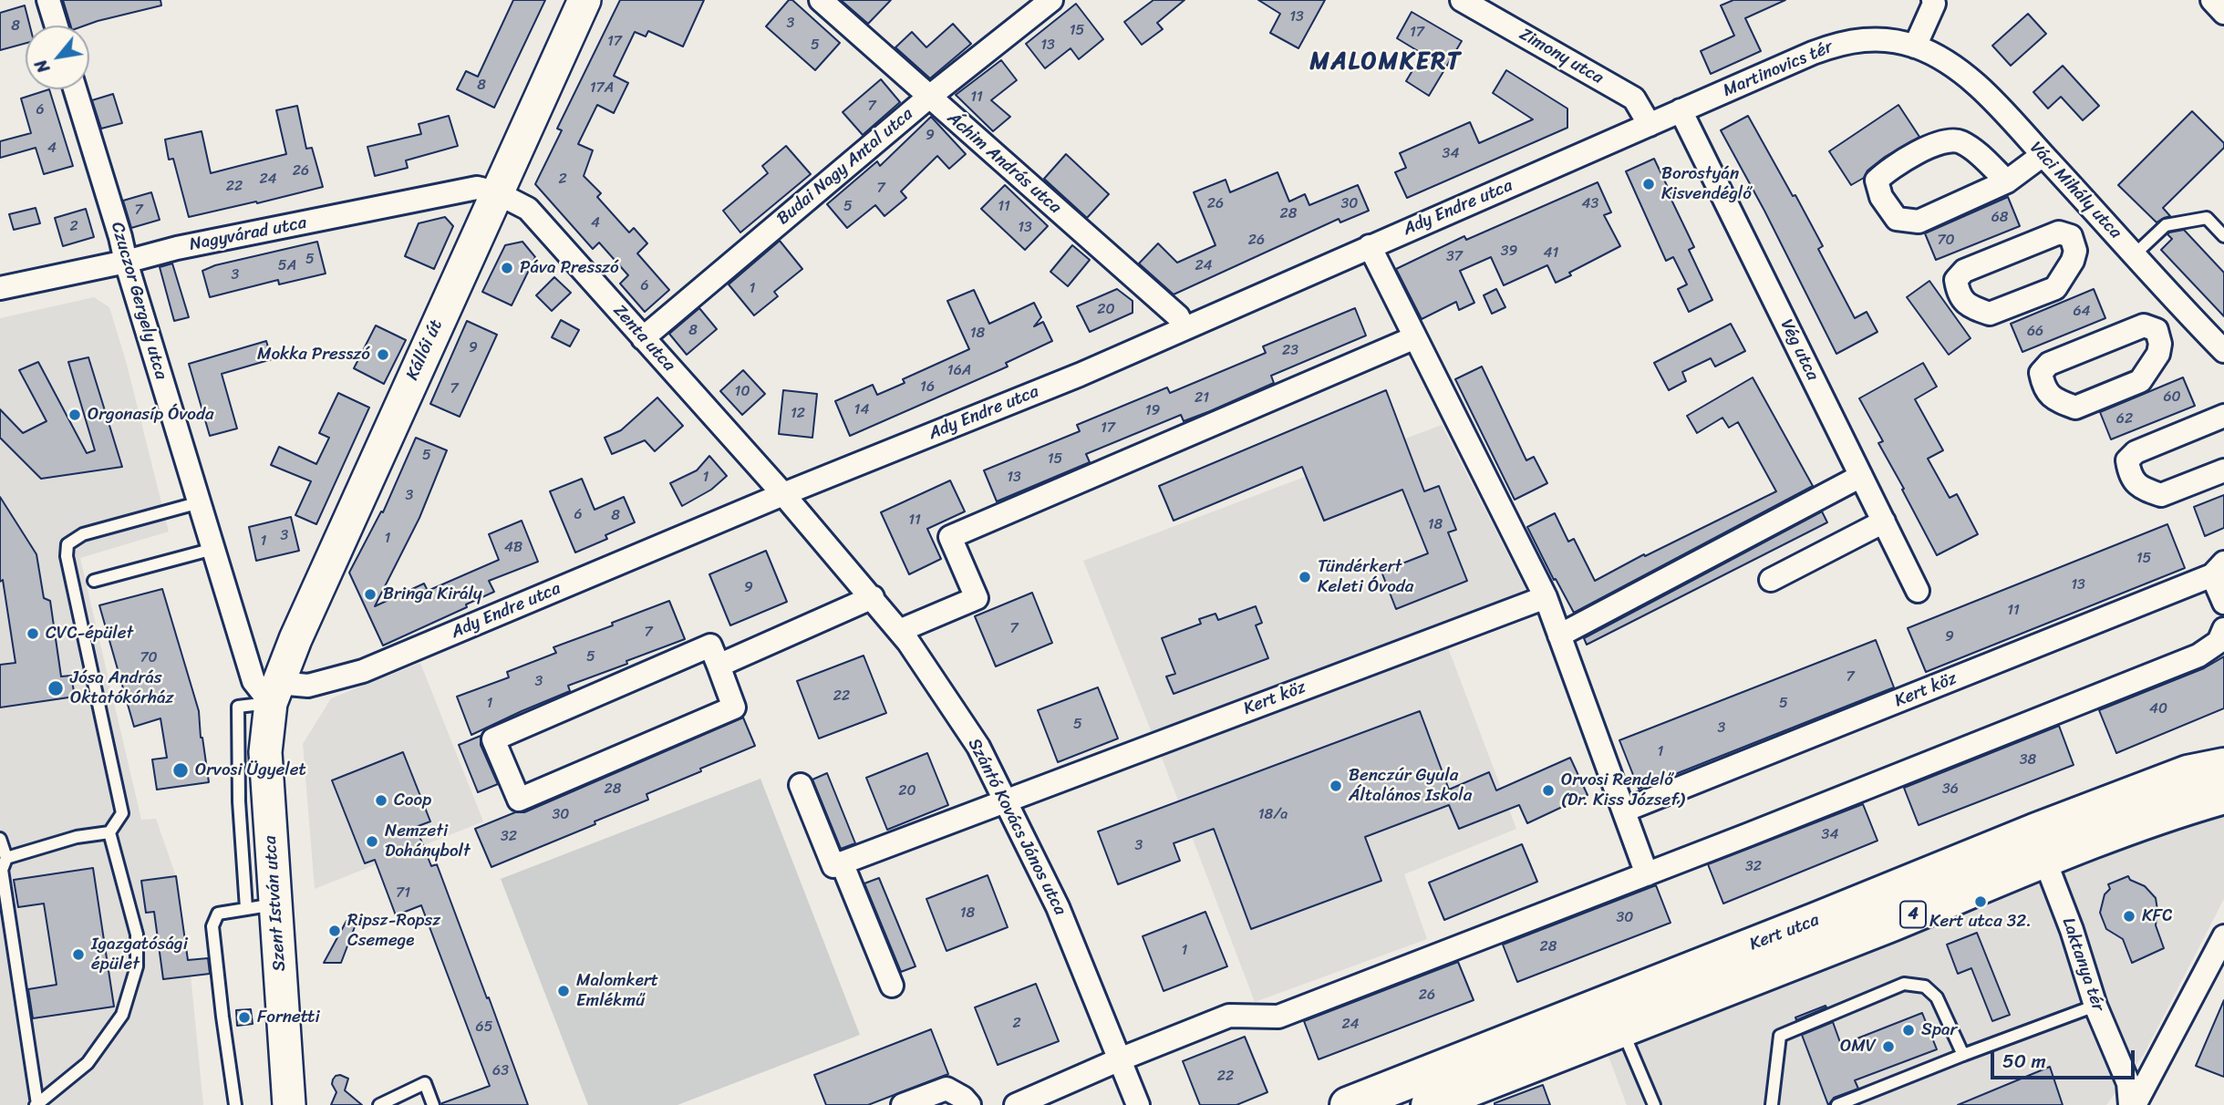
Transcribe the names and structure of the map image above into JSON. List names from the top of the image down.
{
  "streets": {
    "main road": [
      "Kállói út",
      "Szent István utca",
      "4",
      "Kert utca"
    ],
    "street": [
      "Zimony utca",
      "Martinovics tér",
      "Áchim András utca",
      "Budai Nagy Antal utca",
      "Váci Mihály utca",
      "Ady Endre utca",
      "Nagyvárad utca",
      "Czuczor Gergely utca",
      "Zenta utca",
      "Vég utca",
      "Kert köz",
      "Szántó Kovács János utca",
      "Laktanya tér"
    ]
  },
  "crossings": [
    ["Zimony utca", "Ady Endre utca"],
    ["Martinovics tér", "Váci Mihály utca"],
    ["Martinovics tér", "Ady Endre utca"],
    ["Martinovics tér", "Vég utca"],
    ["Áchim András utca", "Budai Nagy Antal utca"],
    ["Áchim András utca", "Ady Endre utca"],
    ["Budai Nagy Antal utca", "Zenta utca"],
    ["Ady Endre utca", "Czuczor Gergely utca"],
    ["Ady Endre utca", "Zenta utca"],
    ["Ady Endre utca", "Kállói út"],
    ["Ady Endre utca", "Vég utca"],
    ["Ady Endre utca", "Szántó Kovács János utca"],
    ["Ady Endre utca", "Szent István utca"],
    ["Nagyvárad utca", "Czuczor Gergely utca"],
    ["Nagyvárad utca", "Zenta utca"],
    ["Nagyvárad utca", "Kállói út"],
    ["Czuczor Gergely utca", "Kállói út"],
    ["Czuczor Gergely utca", "Szent István utca"],
    ["Zenta utca", "Kállói út"],
    ["Zenta utca", "Szántó Kovács János utca"],
    ["Kállói út", "Szent István utca"],
    ["Kert köz", "Szántó Kovács János utca"],
    ["Kert utca", "Laktanya tér"]
  ],
  "districts": ["MALOMKERT"],
  "places": [
    "Borostyán Kisvendéglő",
    "Páva Presszó",
    "Mokka Presszó",
    "Orgonasíp Óvoda",
    "Tündérkert Keleti Óvoda",
    "Bringa Király",
    "CVC-épület",
    "Jósa András Oktatókórház",
    "Orvosi Ügyelet",
    "Benczúr Gyula Általános Iskola",
    "Orvosi Rendelő (Dr. Kiss József)",
    "Coop",
    "Nemzeti Dohánybolt",
    "Kert utca 32.",
    "KFC",
    "Ripsz-Ropsz Csemege",
    "Igazgatósági épület",
    "Malomkert Emlékmű",
    "Fornetti",
    "Spar",
    "OMV"
  ],
  "house_numbers": [
    "13",
    "3",
    "8",
    "15",
    "17",
    "17",
    "5",
    "13",
    "8",
    "17A",
    "11",
    "7",
    "6",
    "9",
    "4",
    "34",
    "26",
    "24",
    "2",
    "22",
    "7",
    "26",
    "30",
    "43",
    "5",
    "11",
    "7",
    "28",
    "68",
    "4",
    "2",
    "13",
    "26",
    "70",
    "39",
    "41",
    "37",
    "5",
    "5A",
    "24",
    "3",
    "6",
    "1",
    "20",
    "64",
    "8",
    "66",
    "18",
    "9",
    "23",
    "16A",
    "16",
    "7",
    "10",
    "60",
    "21",
    "14",
    "19",
    "12",
    "62",
    "17",
    "5",
    "15",
    "1",
    "13",
    "3",
    "6",
    "8",
    "11",
    "18",
    "3",
    "1",
    "1",
    "4B",
    "15",
    "13",
    "9",
    "11",
    "7",
    "7",
    "9",
    "5",
    "70",
    "7",
    "3",
    "22",
    "1",
    "5",
    "40",
    "5",
    "3",
    "1",
    "38",
    "28",
    "36",
    "20",
    "30",
    "18/a",
    "34",
    "32",
    "3",
    "32",
    "71",
    "18",
    "30",
    "28",
    "1",
    "26",
    "2",
    "24",
    "65",
    "63",
    "22"
  ],
  "scale_bar": "50 m",
  "north": "bottom left"
}
